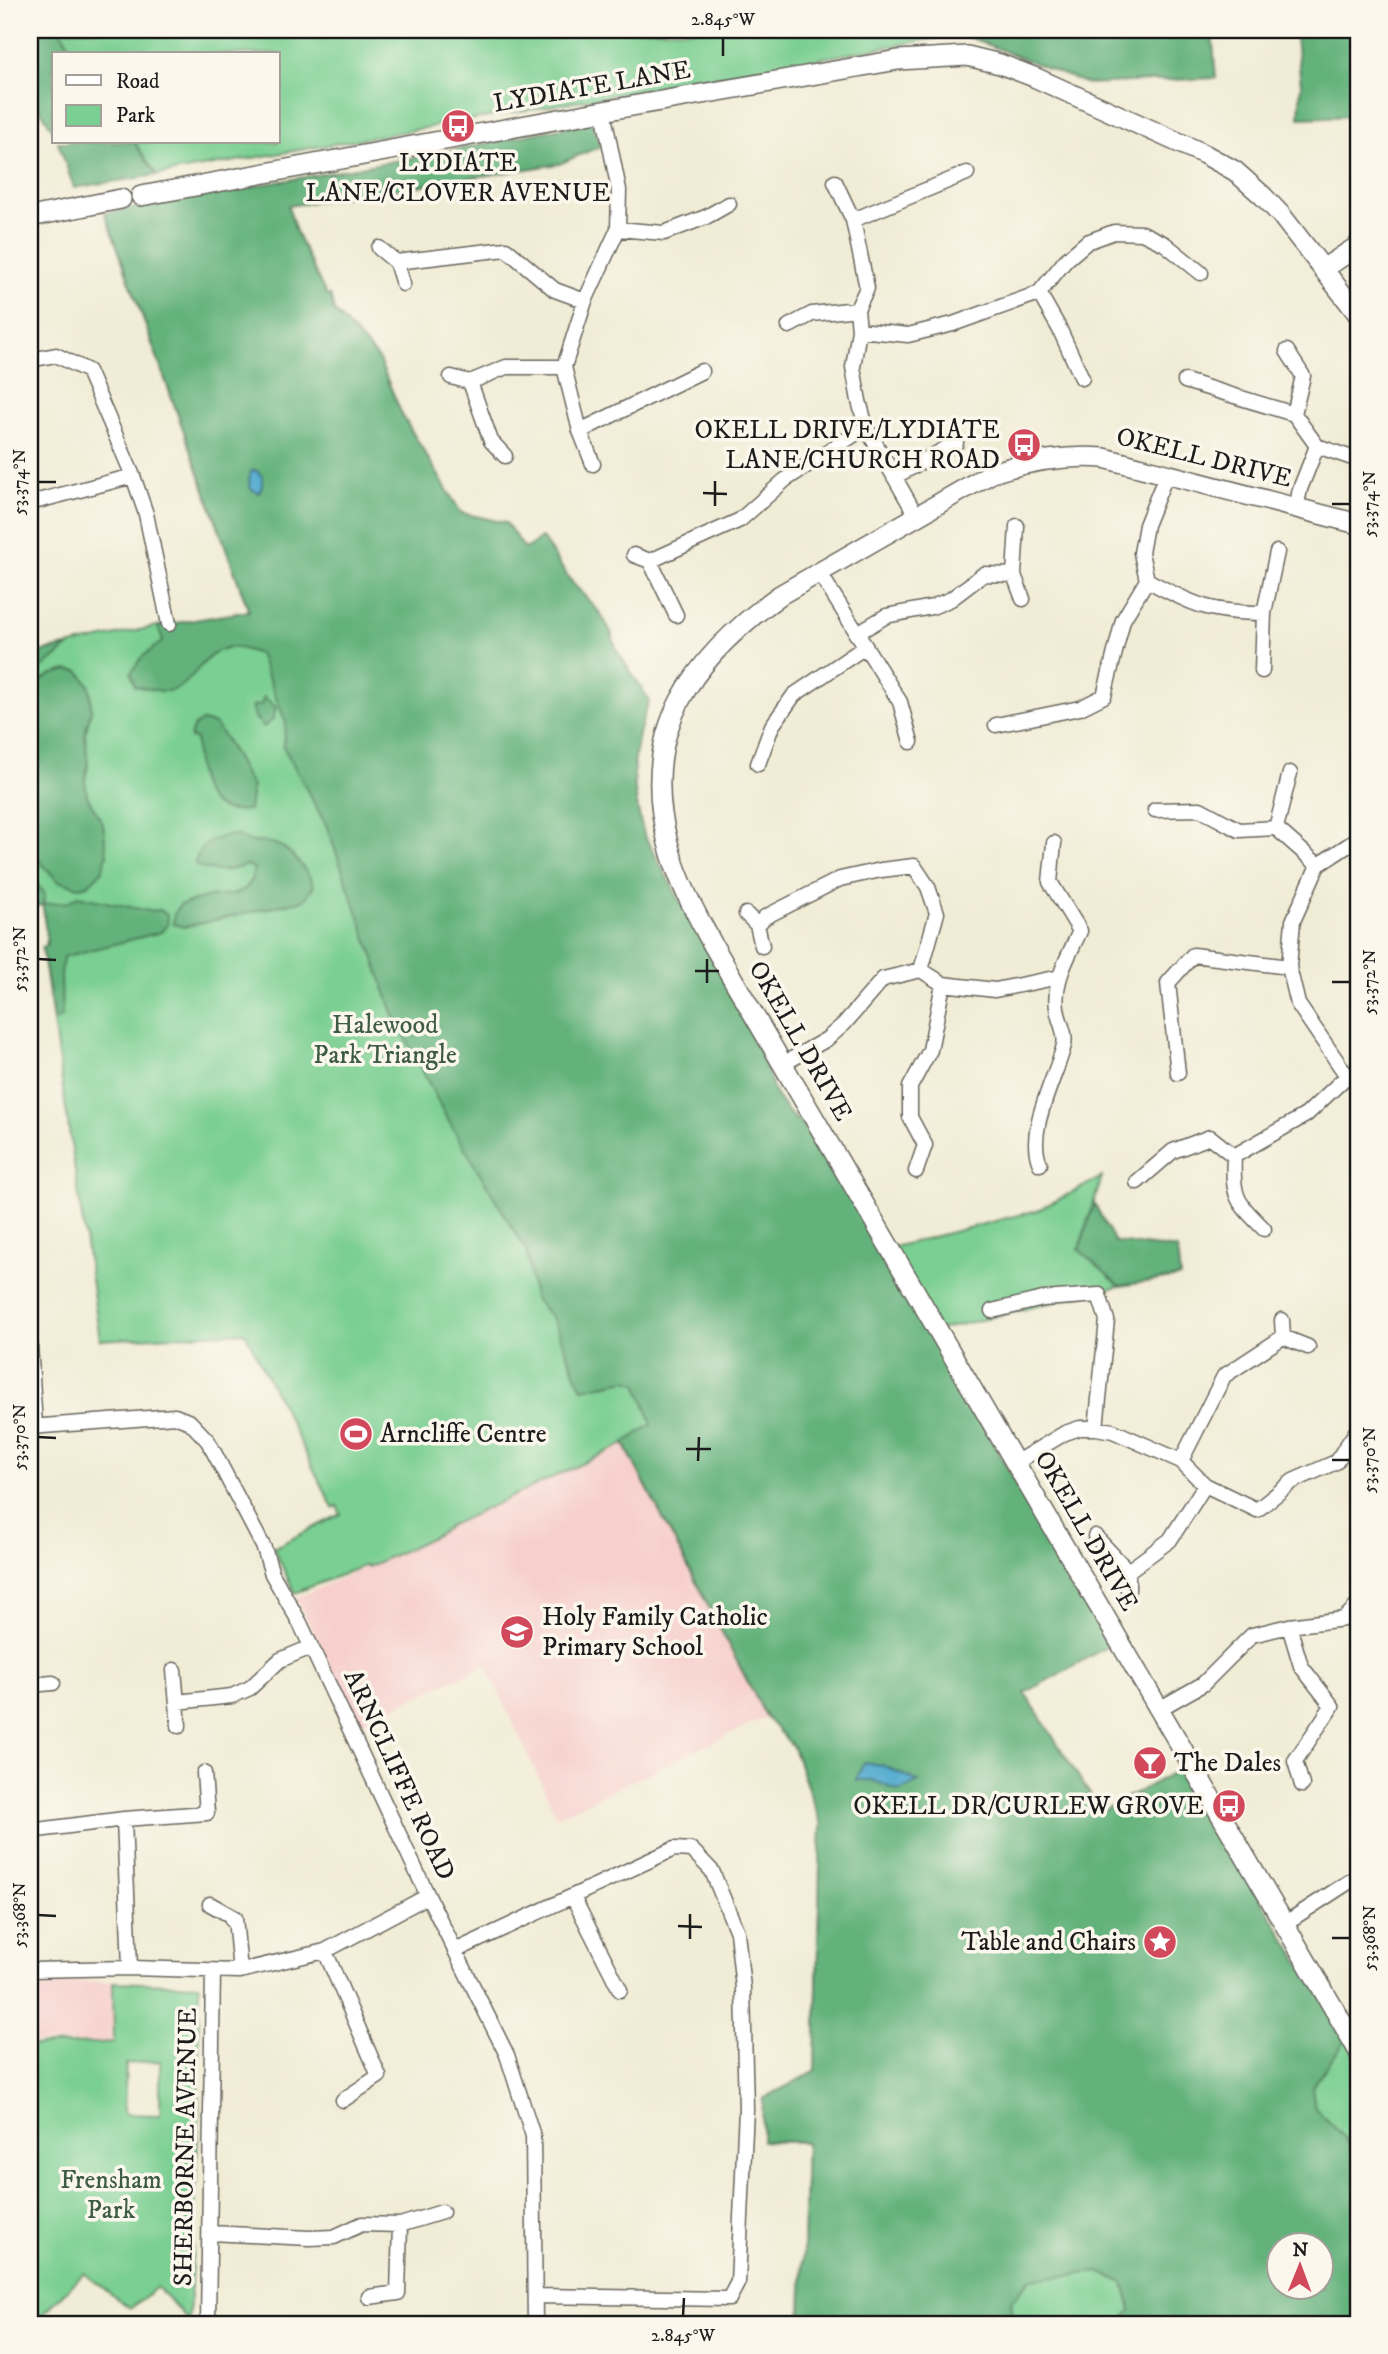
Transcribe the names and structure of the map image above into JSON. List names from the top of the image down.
{
  "streets": {
    "street": [
      "LYDIATE LANE",
      "OKELL DRIVE",
      "ARNCLIFFE ROAD",
      "SHERBORNE AVENUE"
    ]
  },
  "parks": ["Halewood Park Triangle", "Frensham Park"],
  "places": {
    "bus stop": ["LYDIATE LANE/CLOVER AVENUE", "OKELL DRIVE/LYDIATE LANE/CHURCH ROAD", "OKELL DR/CURLEW GROVE"],
    "sports": ["Arncliffe Centre"],
    "school or university": ["Holy Family Catholic Primary School"],
    "bar": ["The Dales"],
    "place": ["Table and Chairs"]
  },
  "legend": ["Road", "Park"],
  "north": "top",
  "coordinates": [
    "2.845°W",
    "53.374°N",
    "53.372°N",
    "53.370°N",
    "53.368°N"
  ]
}
